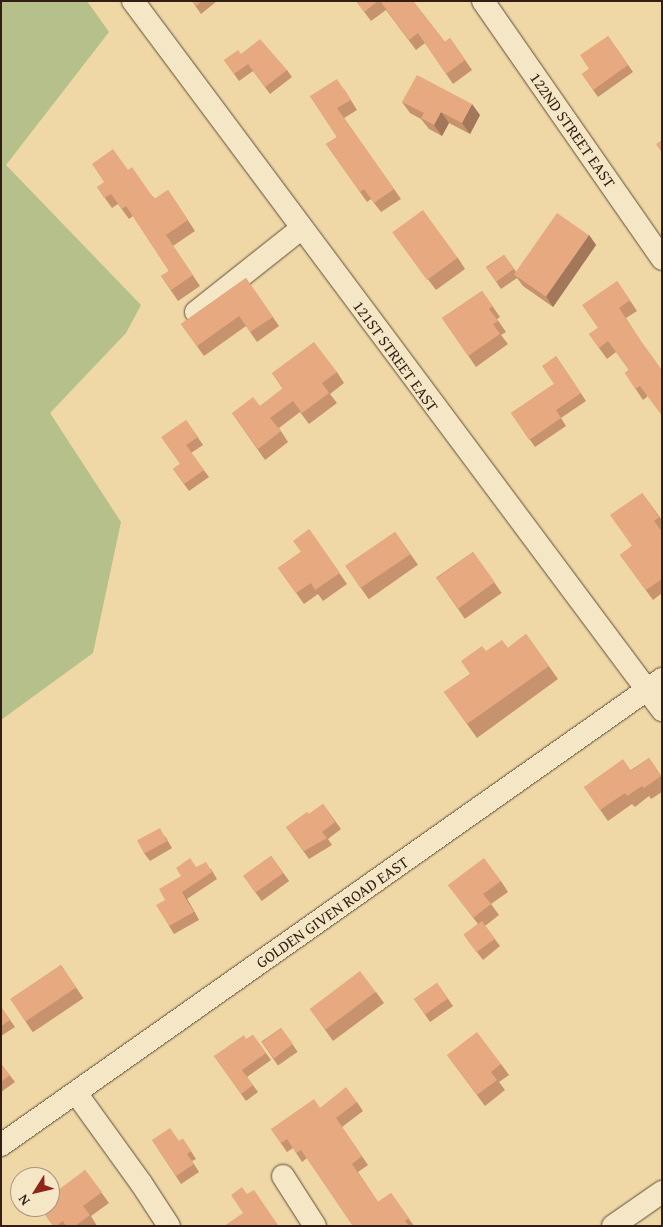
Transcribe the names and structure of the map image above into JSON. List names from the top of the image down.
{
  "streets": {
    "street": ["122ND STREET EAST", "121ST STREET EAST", "GOLDEN GIVEN ROAD EAST"]
  },
  "crossings": [
    ["121ST STREET EAST", "GOLDEN GIVEN ROAD EAST"]
  ],
  "north": "bottom left"
}
